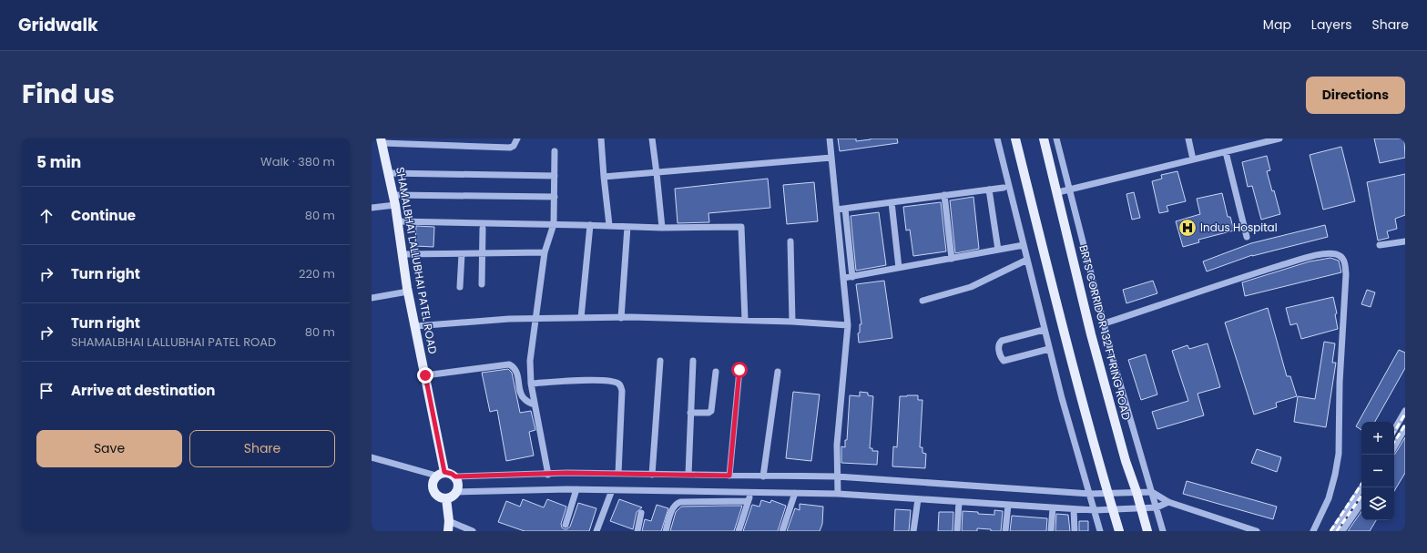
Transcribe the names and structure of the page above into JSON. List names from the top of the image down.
{
  "streets": {
    "main road": ["SHAMALBHAI LALLUBHAI PATEL ROAD", "BRTS CORRIDOR 132 FT RING ROAD"]
  },
  "places": {
    "hospital": ["Indus Hospital"]
  },
  "page": {
    "header": "Gridwalk",
    "nav": ["Map", "Layers", "Share"],
    "title": "Find us",
    "buttons": [
      "Directions",
      ["Save", "Share"]
    ],
    "heading": ["5 min", "Walk · 380 m"],
    "list": [
      ["Continue", "80 m"],
      ["Turn right", "220 m"],
      ["Turn right", "SHAMALBHAI LALLUBHAI PATEL ROAD", "80 m"],
      "Arrive at destination"
    ],
    "map_buttons": ["+", "−"]
  }
}
